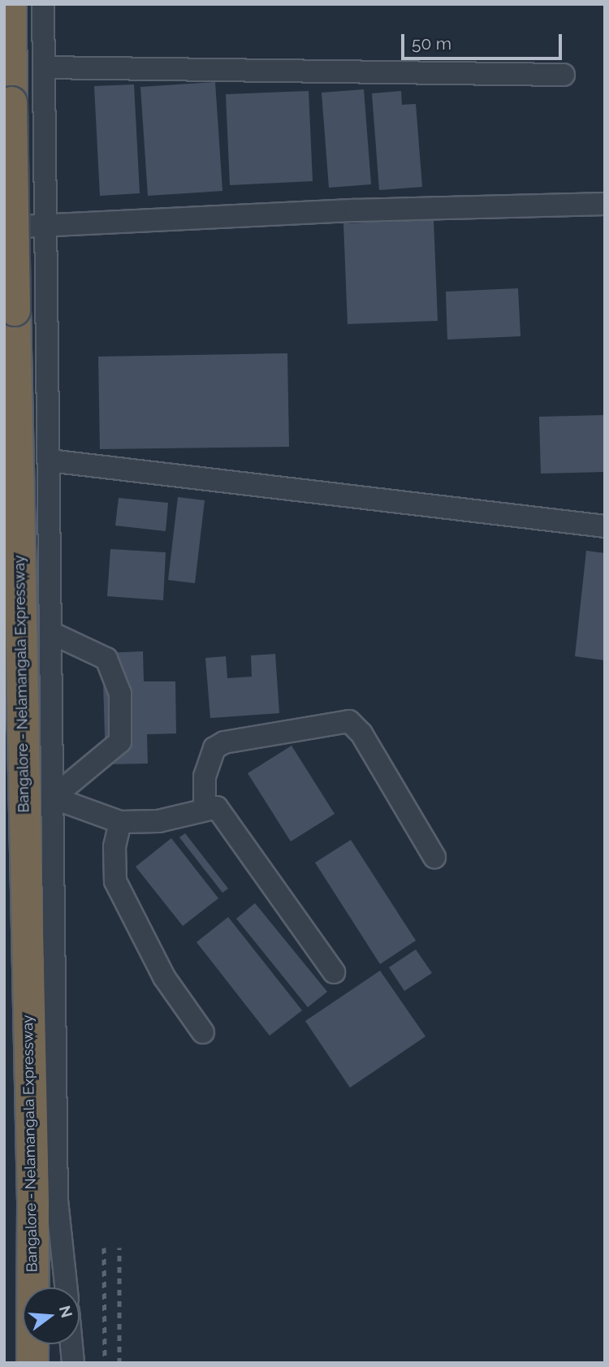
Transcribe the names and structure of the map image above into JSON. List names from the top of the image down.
{
  "streets": {
    "highway": ["Bangalore - Nelamangala Expressway"]
  },
  "scale_bar": "50 m",
  "north": "right"
}
